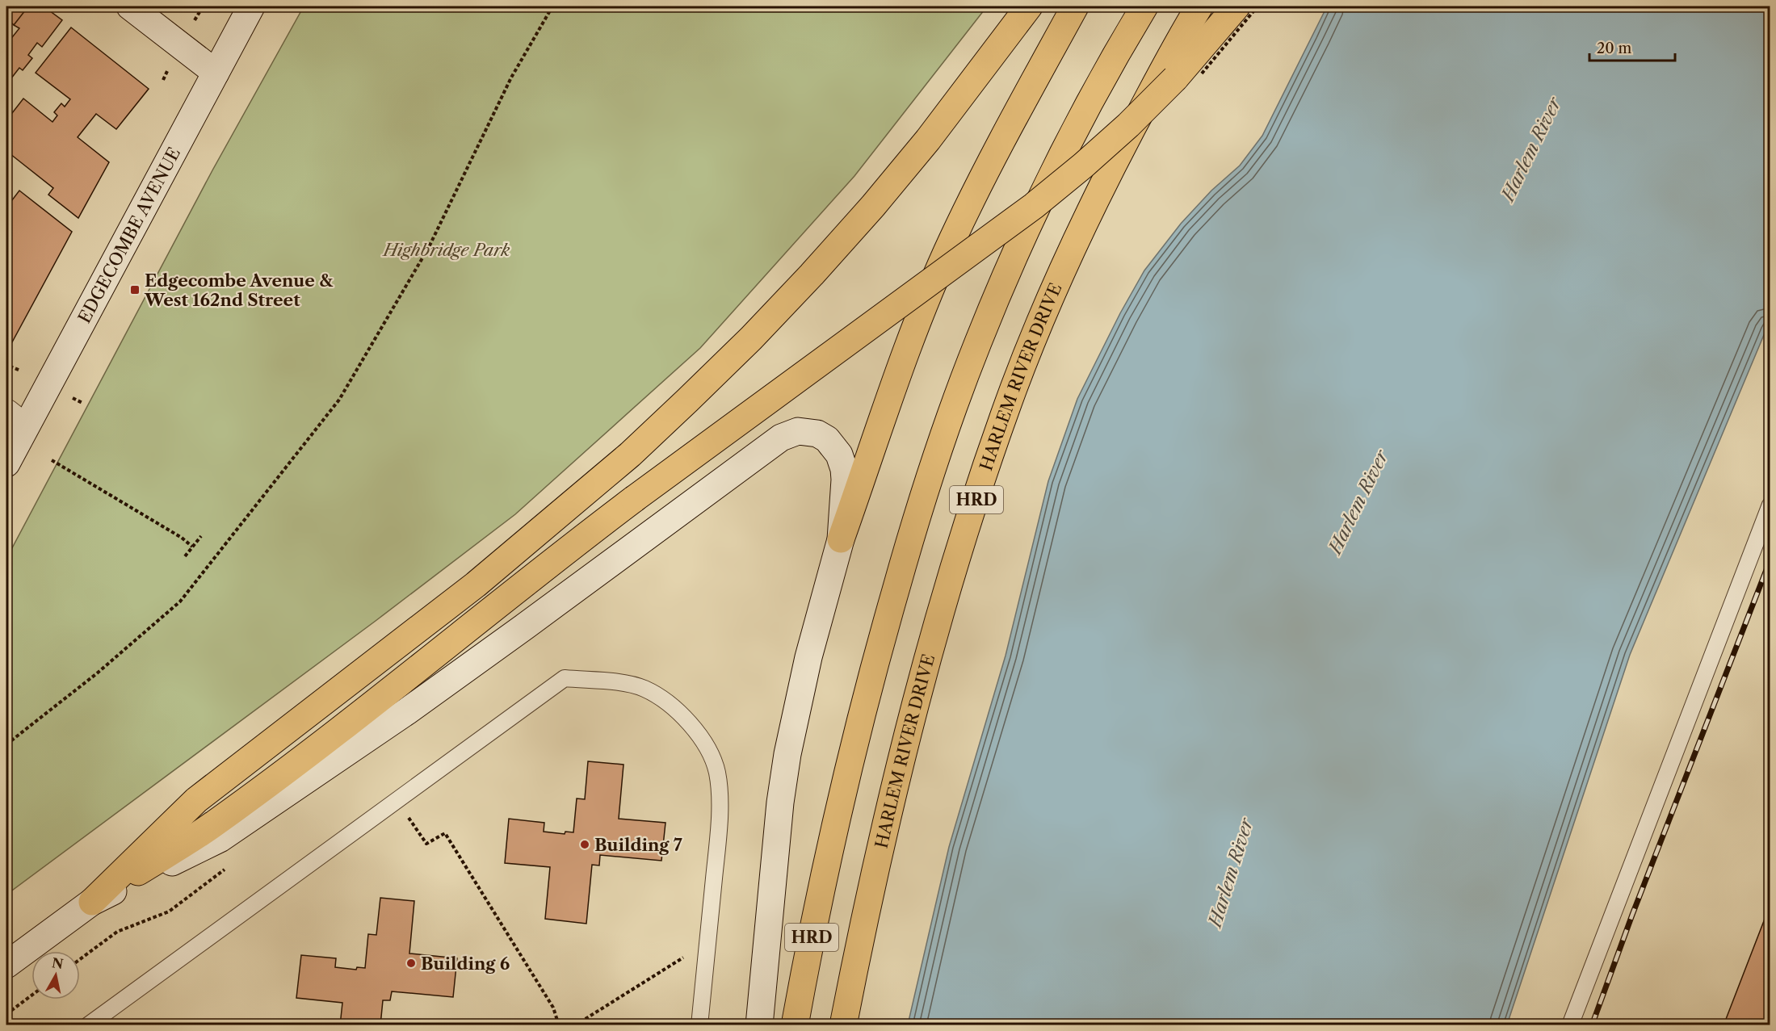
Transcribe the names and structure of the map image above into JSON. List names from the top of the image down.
{
  "streets": {
    "highway": ["HARLEM RIVER DRIVE", "HRD"],
    "main road": ["EDGECOMBE AVENUE"]
  },
  "water": ["Harlem River"],
  "parks": ["Highbridge Park"],
  "places": {
    "transit": ["Edgecombe Avenue & West 162nd Street"],
    "other": ["Building 7", "Building 6"]
  },
  "scale_bar": "20 m",
  "north": "top"
}
